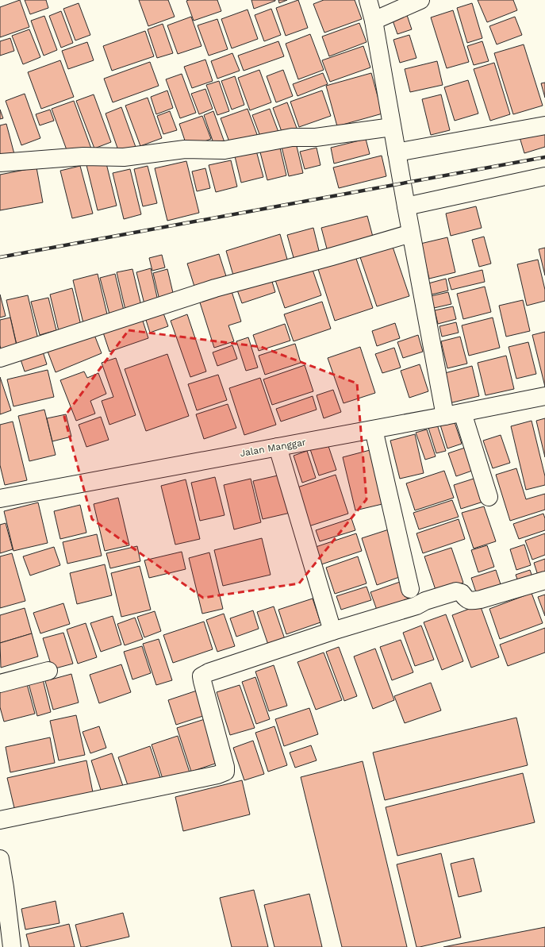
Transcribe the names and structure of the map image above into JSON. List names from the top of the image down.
{
  "streets": {
    "street": ["Jalan Manggar"]
  }
}
